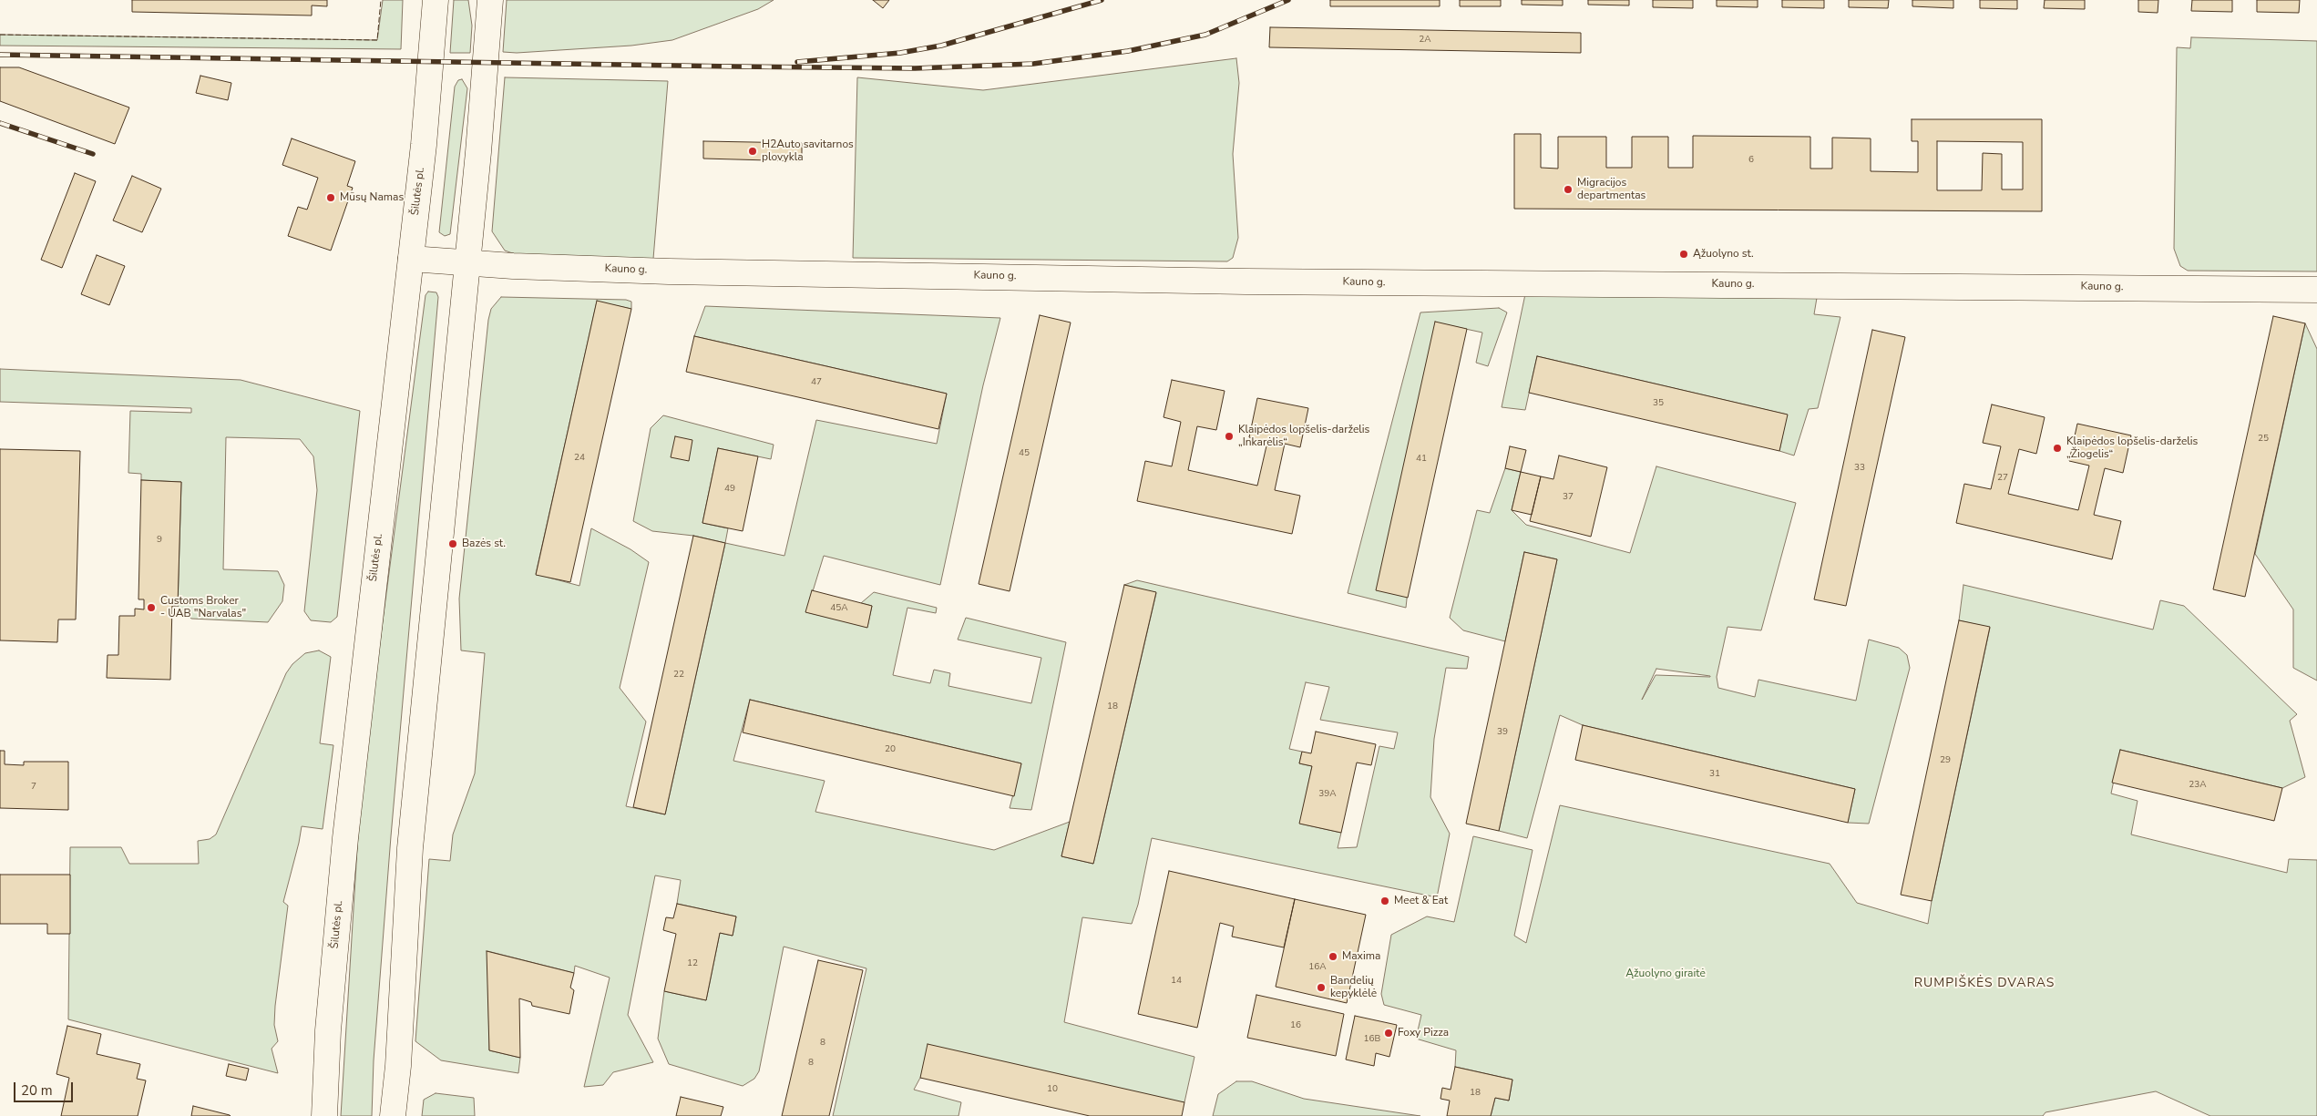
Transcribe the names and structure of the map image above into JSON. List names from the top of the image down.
{
  "streets": {
    "main road": ["Šilutės pl.", "Kauno g."]
  },
  "crossings": [
    ["Šilutės pl.", "Kauno g."]
  ],
  "districts": ["RUMPIŠKĖS DVARAS"],
  "parks": ["Ąžuolyno giraitė"],
  "places": [
    "H2Auto savitarnos plovykla",
    "Migracijos departmentas",
    "Mūsų Namas",
    "Ąžuolyno st.",
    "Klaipėdos lopšelis-darželis „Inkarėlis“",
    "Klaipėdos lopšelis-darželis „Žiogelis“",
    "Bazės st.",
    "Customs Broker - UAB \"Narvalas\"",
    "Meet & Eat",
    "Maxima",
    "Bandelių kepyklėlė",
    "Foxy Pizza"
  ],
  "house_numbers": [
    "2A",
    "6",
    "47",
    "35",
    "25",
    "45",
    "24",
    "41",
    "33",
    "27",
    "49",
    "37",
    "9",
    "45A",
    "22",
    "18",
    "39",
    "20",
    "29",
    "31",
    "23A",
    "7",
    "39A",
    "12",
    "16A",
    "14",
    "16",
    "16B",
    "8",
    "8",
    "10",
    "18"
  ],
  "scale_bar": "20 m"
}
